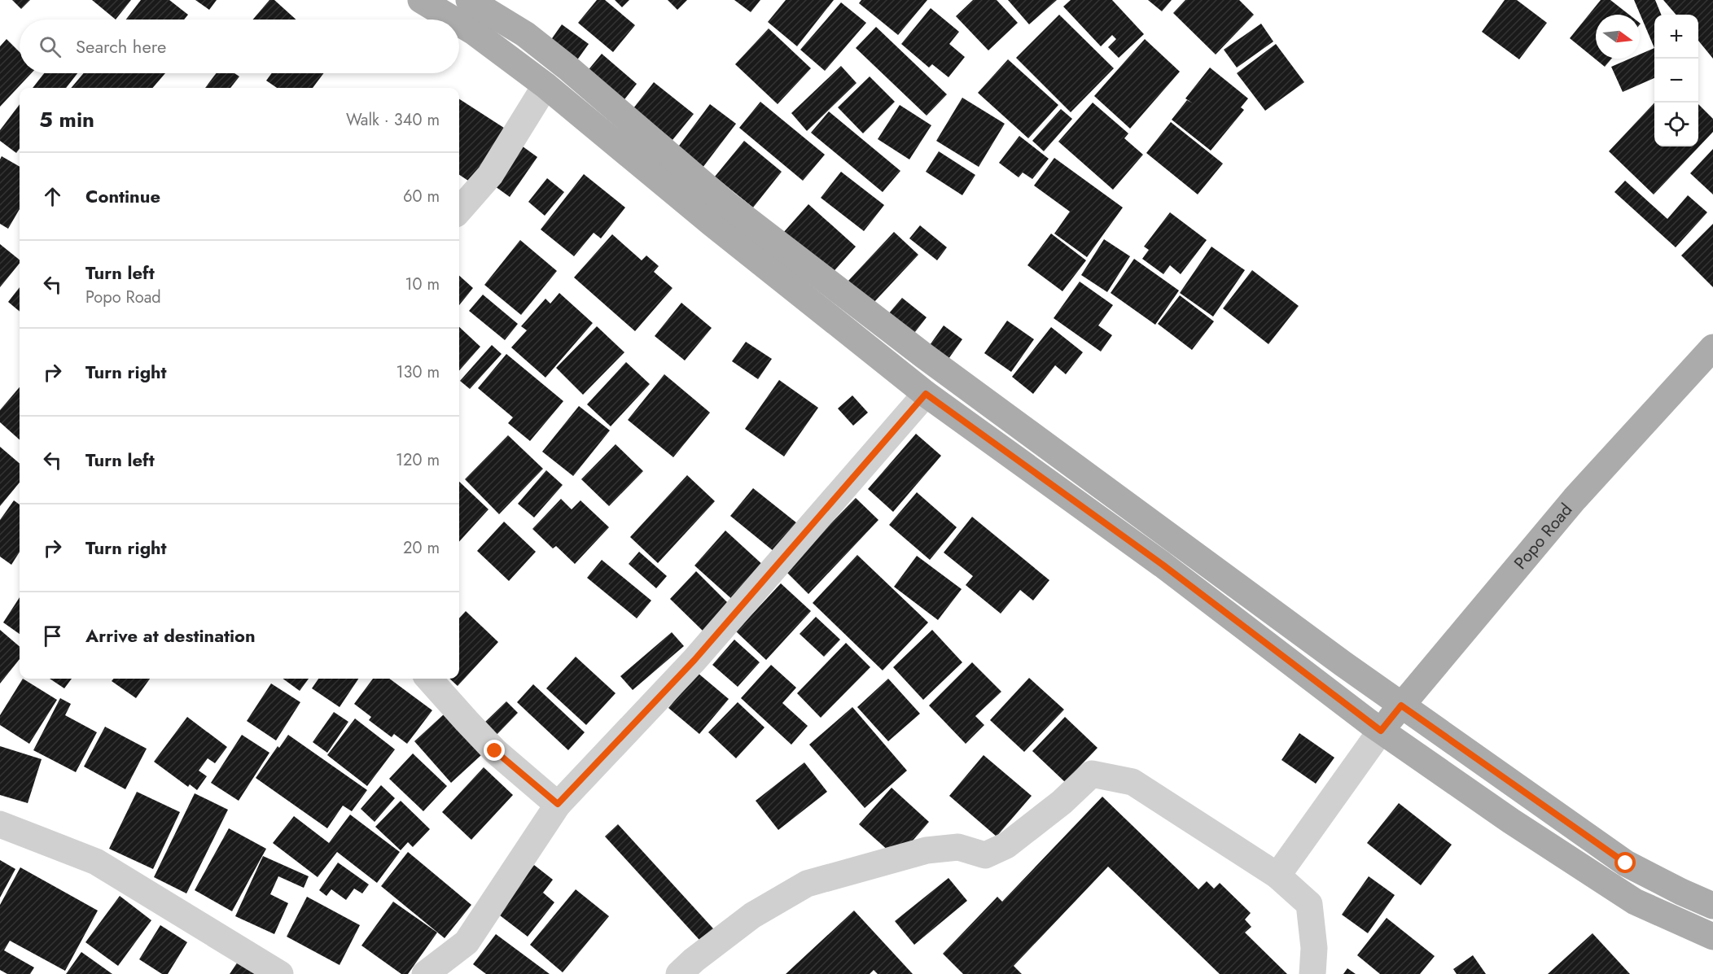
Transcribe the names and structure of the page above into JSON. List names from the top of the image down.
{
  "streets": {
    "main road": ["Popo Road"]
  },
  "north": "right",
  "page": {
    "map_buttons": ["+", "−"],
    "search": "Search here",
    "heading": ["5 min", "Walk · 340 m"],
    "list": [
      ["Continue", "60 m"],
      ["Turn left", "Popo Road", "10 m"],
      ["Turn right", "130 m"],
      ["Turn left", "120 m"],
      ["Turn right", "20 m"],
      "Arrive at destination"
    ]
  }
}
